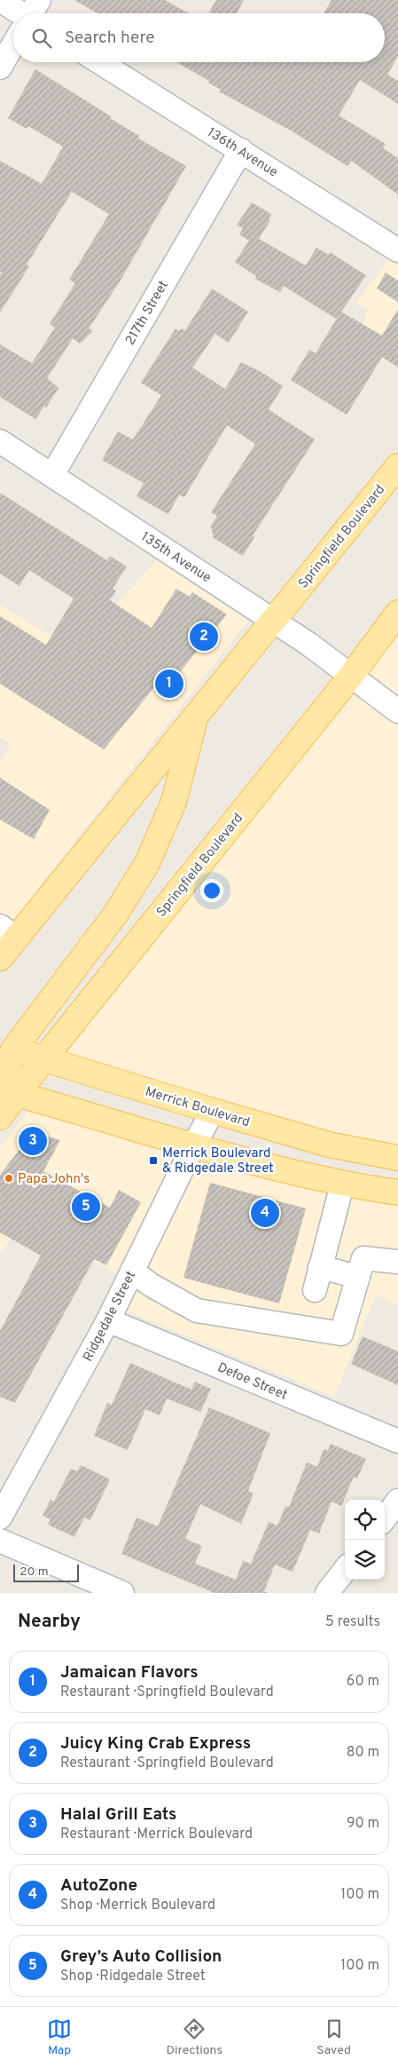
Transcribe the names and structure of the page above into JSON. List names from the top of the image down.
{
  "streets": {
    "main road": ["Springfield Boulevard", "Merrick Boulevard"],
    "street": [
      "136th Avenue",
      "217th Street",
      "135th Avenue",
      "Ridgedale Street",
      "Defoe Street"
    ]
  },
  "crossings": [
    ["136th Avenue", "217th Street"],
    ["217th Street", "135th Avenue"],
    ["Springfield Boulevard", "135th Avenue"],
    ["Springfield Boulevard", "Merrick Boulevard"],
    ["Merrick Boulevard", "Ridgedale Street"],
    ["Ridgedale Street", "Defoe Street"]
  ],
  "places": {
    "transit": ["Merrick Boulevard & Ridgedale Street"],
    "other": ["Papa John's"]
  },
  "scale_bar": "20 m",
  "page": {
    "search": "Search here",
    "pins": [
      "2",
      "1",
      "3",
      "5",
      "4"
    ],
    "scale": "20 m",
    "heading": ["Nearby", "5 results"],
    "list": [
      {
        "mark": "1",
        "name": "Jamaican Flavors",
        "note": "Restaurant · Springfield Boulevard",
        "value": "60 m"
      },
      {
        "mark": "2",
        "name": "Juicy King Crab Express",
        "note": "Restaurant · Springfield Boulevard",
        "value": "80 m"
      },
      {
        "mark": "3",
        "name": "Halal Grill Eats",
        "note": "Restaurant · Merrick Boulevard",
        "value": "90 m"
      },
      {
        "mark": "4",
        "name": "AutoZone",
        "note": "Shop · Merrick Boulevard",
        "value": "100 m"
      },
      {
        "mark": "5",
        "name": "Grey’s Auto Collision",
        "note": "Shop · Ridgedale Street",
        "value": "100 m"
      }
    ],
    "nav": ["Map", "Directions", "Saved"]
  }
}
